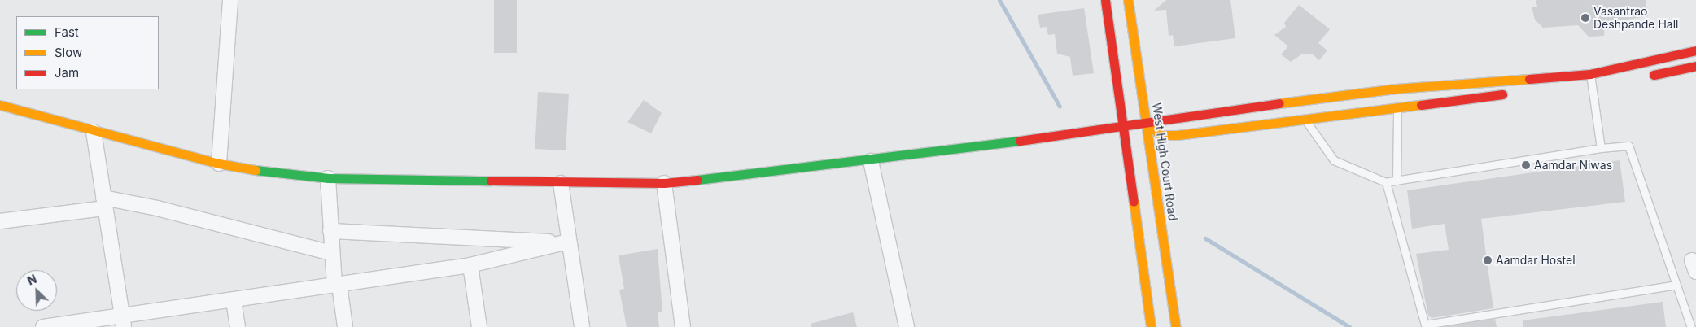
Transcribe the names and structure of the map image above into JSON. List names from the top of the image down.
{
  "streets": {
    "main road": ["West High Court Road"]
  },
  "places": ["Vasantrao Deshpande Hall", "Aamdar Niwas", "Aamdar Hostel"],
  "legend": ["Fast", "Slow", "Jam"],
  "north": "top left"
}
